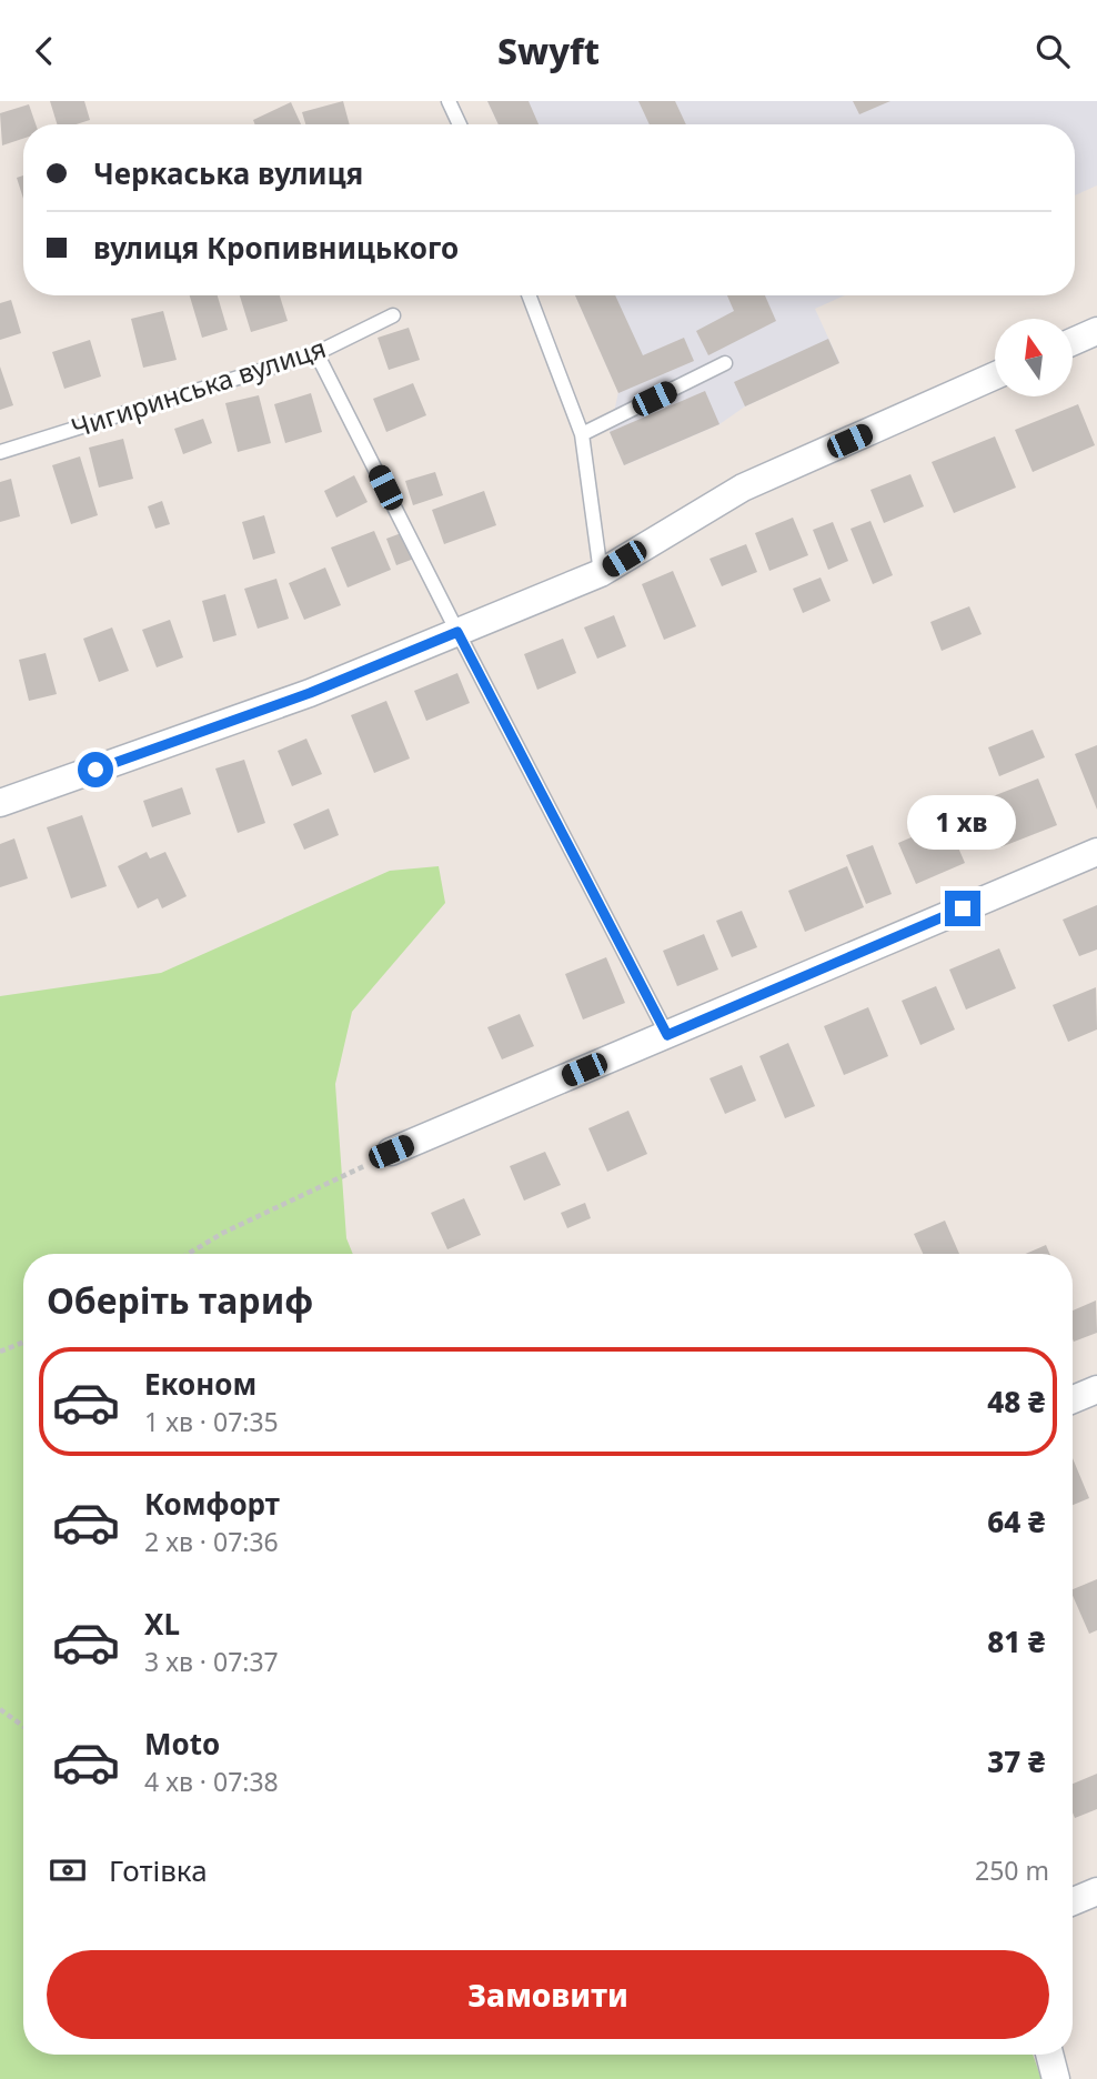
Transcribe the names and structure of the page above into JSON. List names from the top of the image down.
{
  "streets": {
    "lane": ["Чигиринська вулиця"]
  },
  "north": "top",
  "page": {
    "header": "Swyft",
    "banner": ["Черкаська вулиця", "вулиця Кропивницького"],
    "bubble": "1 хв",
    "heading": "Оберіть тариф",
    "list": [
      {
        "name": "Економ",
        "note": "1 хв · 07:35",
        "value": "48 ₴"
      },
      {
        "name": "Комфорт",
        "note": "2 хв · 07:36",
        "value": "64 ₴"
      },
      {
        "name": "XL",
        "note": "3 хв · 07:37",
        "value": "81 ₴"
      },
      {
        "name": "Moto",
        "note": "4 хв · 07:38",
        "value": "37 ₴"
      }
    ],
    "pay": ["Готівка", "250 m"],
    "buttons": "Замовити"
  }
}
